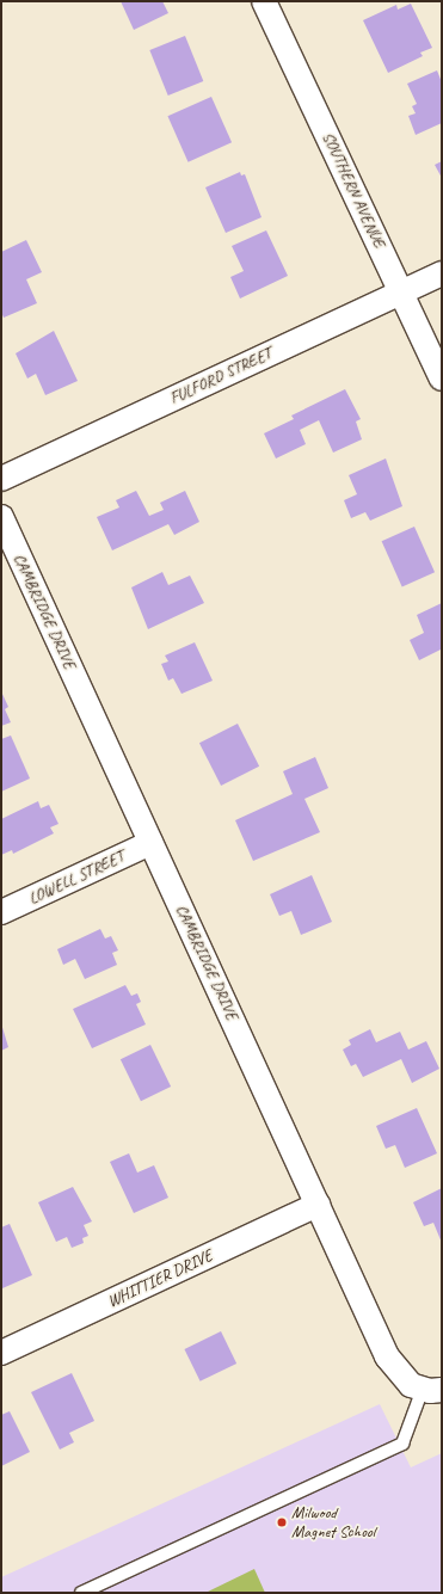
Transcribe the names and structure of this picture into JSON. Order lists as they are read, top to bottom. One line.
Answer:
{"streets":{"street":["SOUTHERN AVENUE","FULFORD STREET","CAMBRIDGE DRIVE","LOWELL STREET","WHITTIER DRIVE"]},"crossings":[["SOUTHERN AVENUE","FULFORD STREET"],["CAMBRIDGE DRIVE","LOWELL STREET"],["CAMBRIDGE DRIVE","WHITTIER DRIVE"]],"places":["Milwood Magnet School"]}
